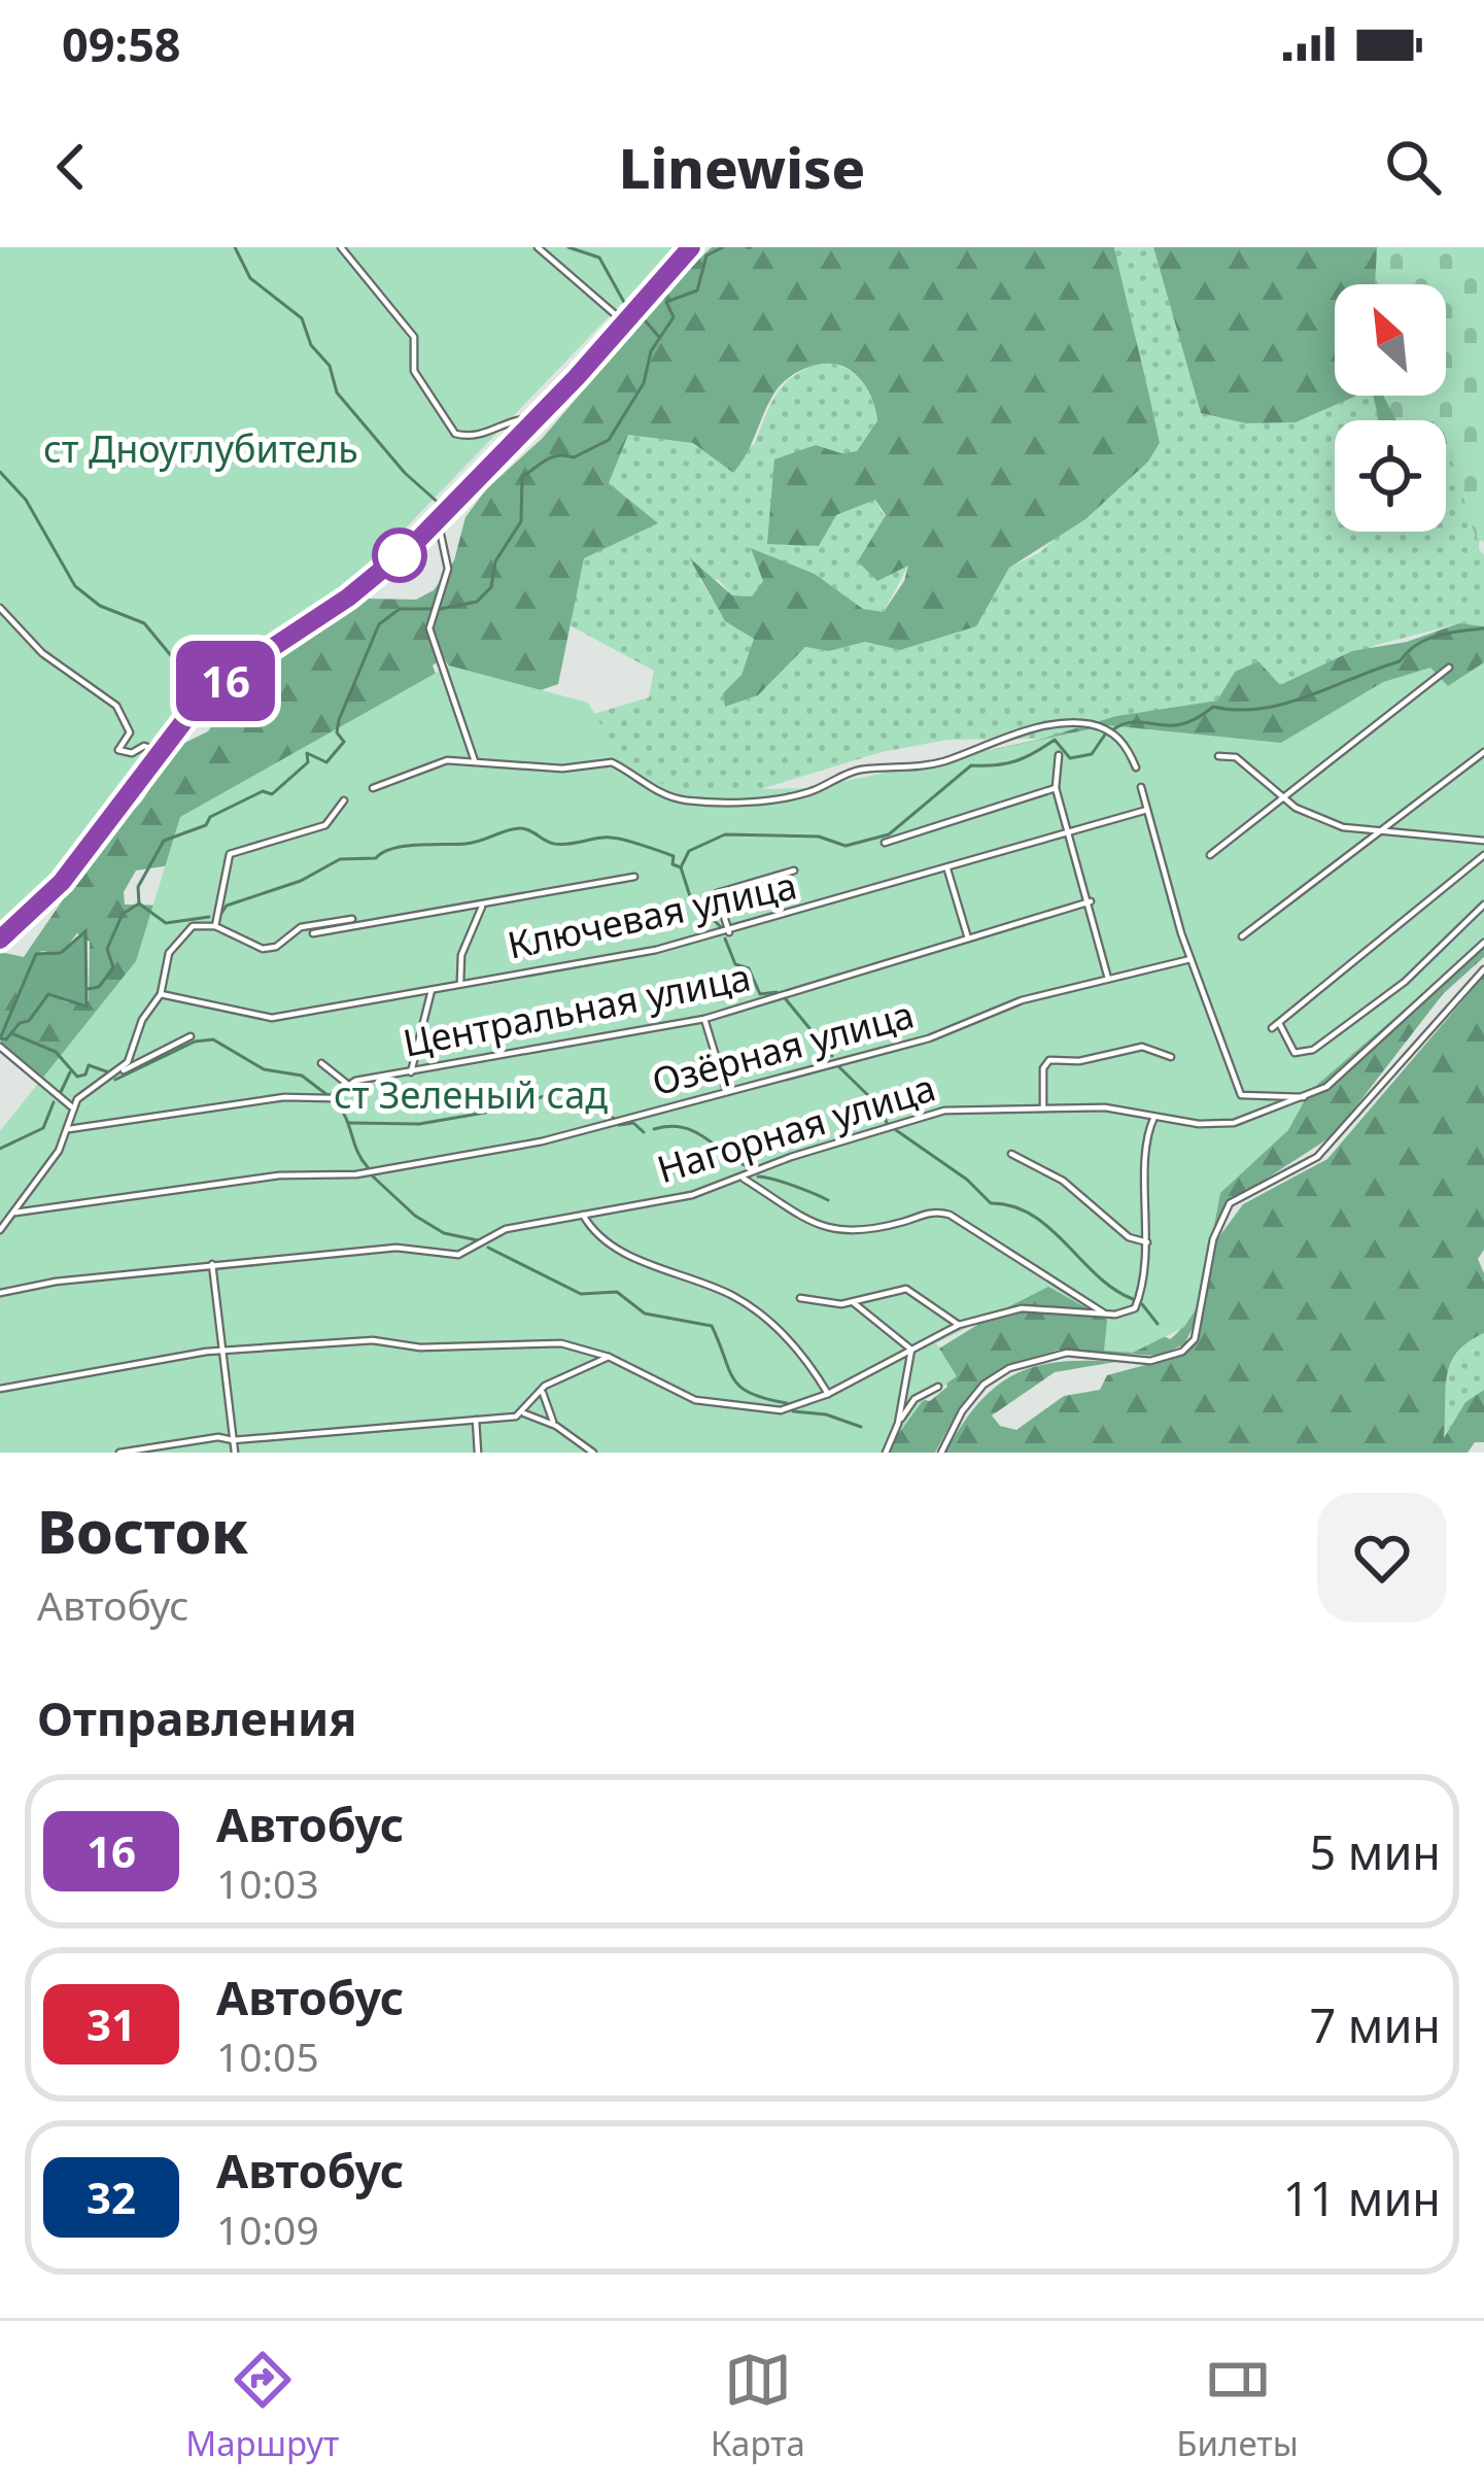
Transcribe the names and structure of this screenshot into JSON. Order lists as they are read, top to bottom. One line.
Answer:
{"streets":{"street":["Ключевая улица","Центральная улица","Озёрная улица","Нагорная улица"]},"parks":["ст Дноуглубитель","ст Зеленый сад"],"lines":["bus line 16"],"north":"top left","page":{"status":"09:58","header":"Linewise","on_map":"16","heading":[["Восток","Автобус"],"Отправления"],"list":[{"mark":"16","name":"Автобус","note":"10:03","value":"5 мин"},{"mark":"31","name":"Автобус","note":"10:05","value":"7 мин"},{"mark":"32","name":"Автобус","note":"10:09","value":"11 мин"}],"tabs":["Маршрут","Карта","Билеты"]}}
